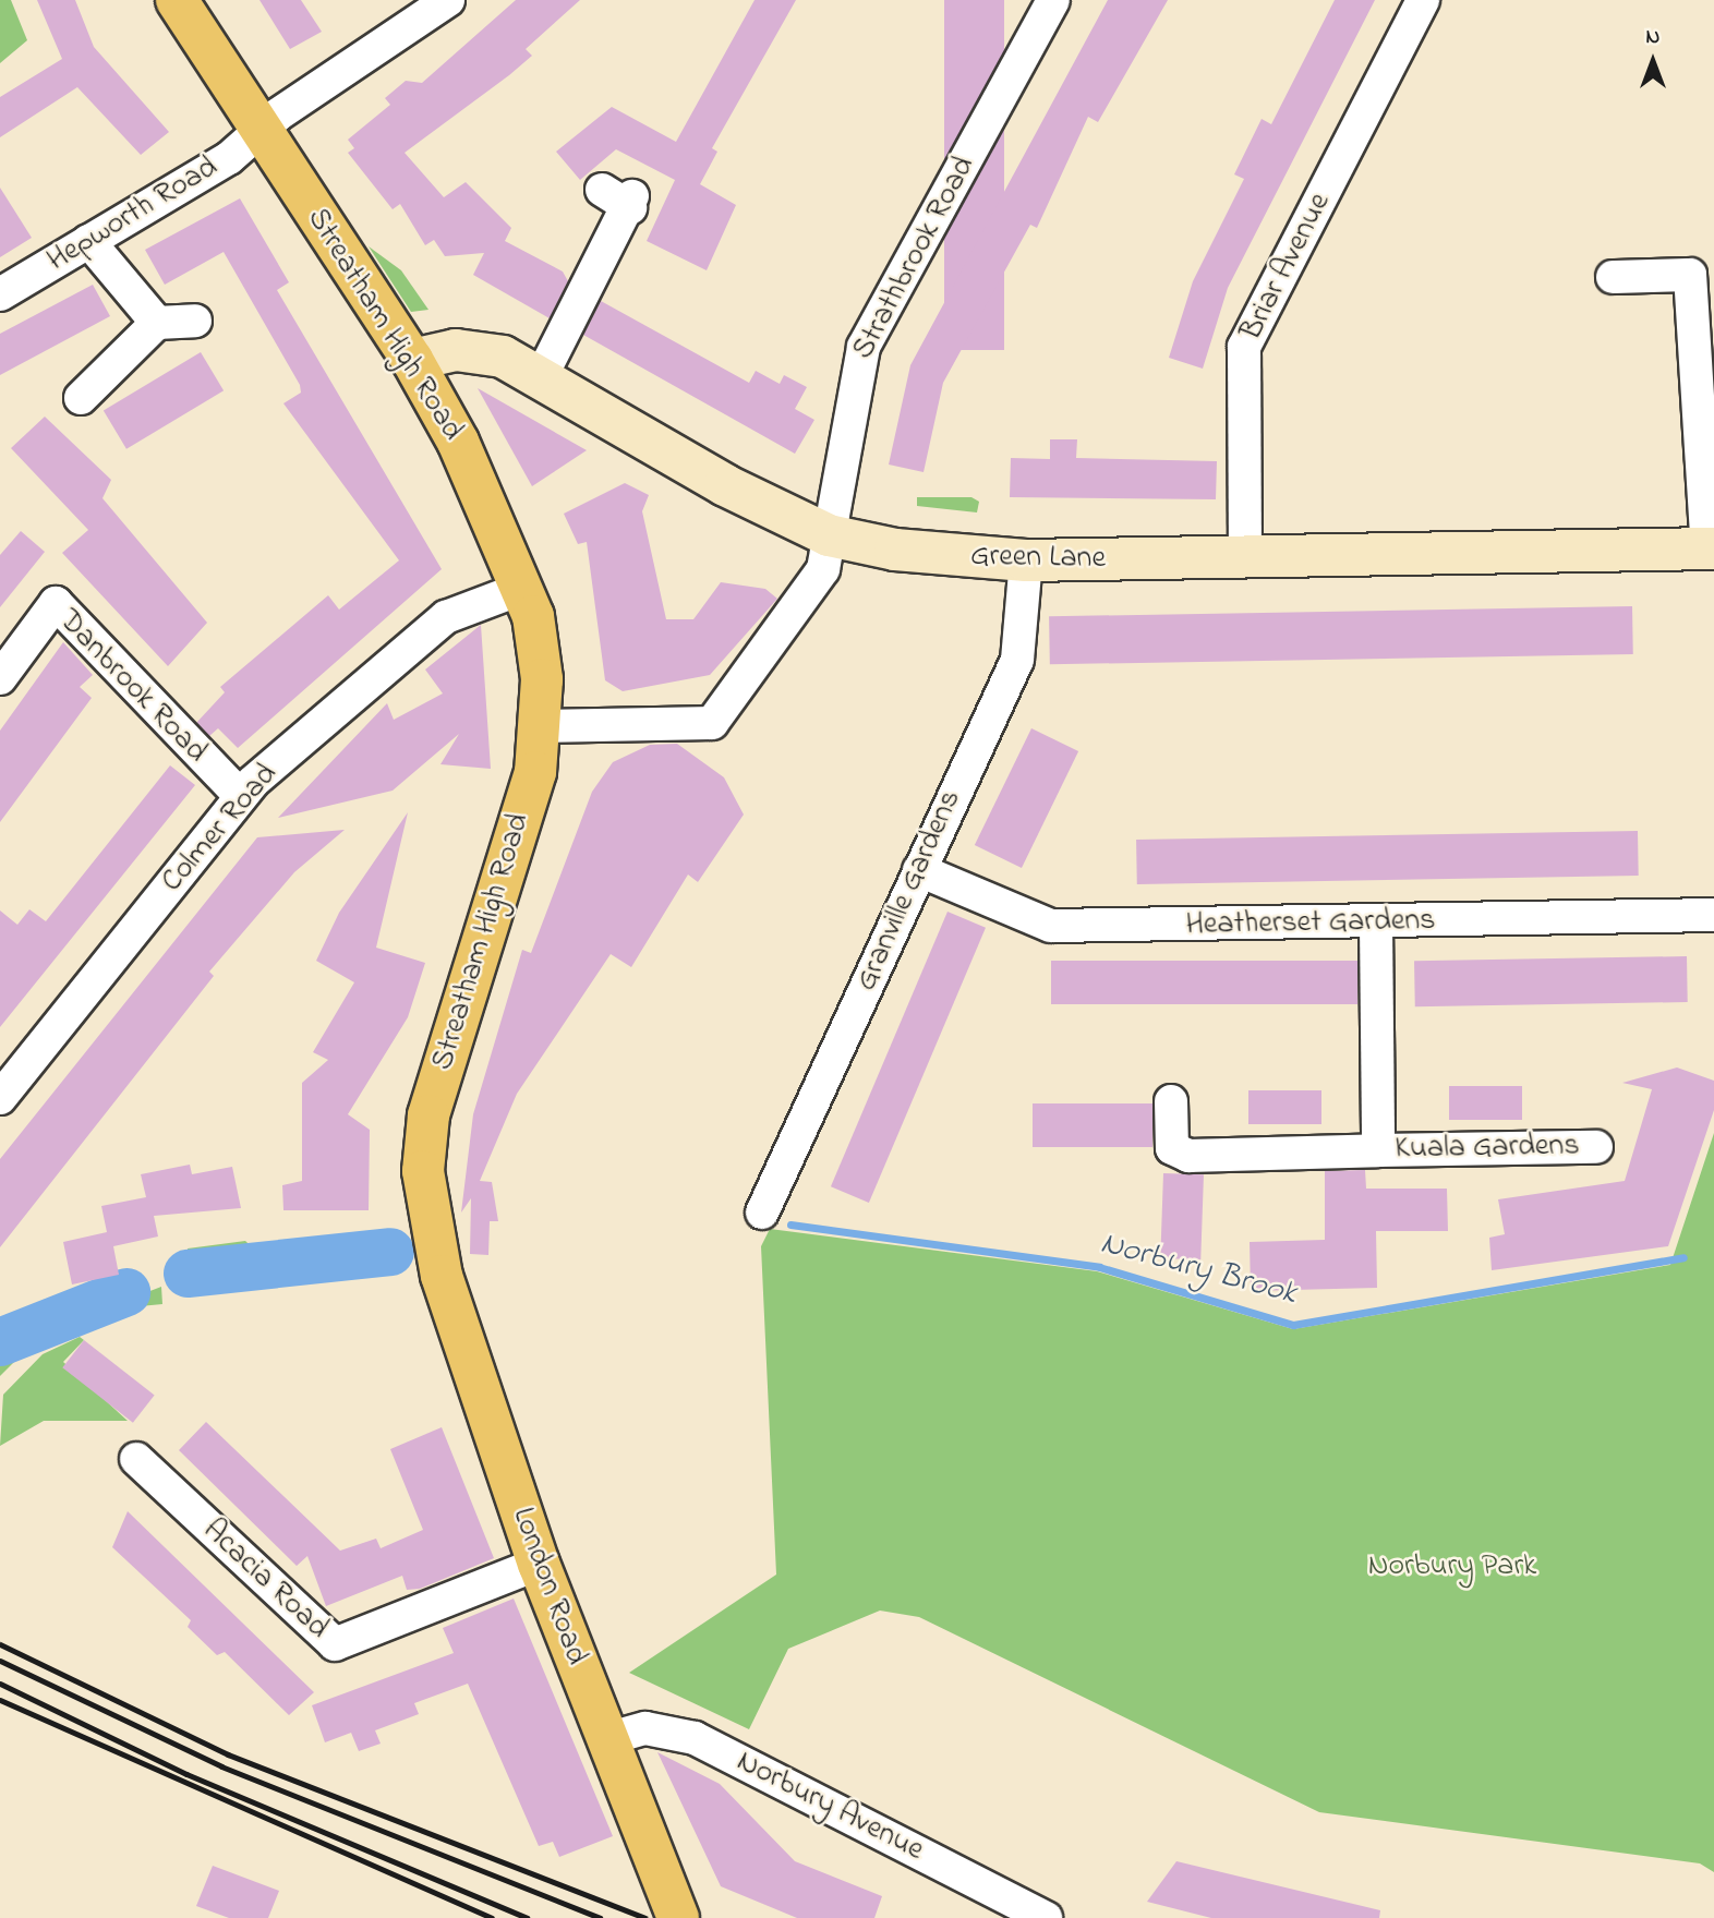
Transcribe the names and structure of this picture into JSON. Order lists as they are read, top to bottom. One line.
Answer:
{"streets":{"highway":["Streatham High Road","London Road"],"main road":["Green Lane"],"street":["Hepworth Road","Strathbrook Road","Briar Avenue","Danbrook Road","Colmer Road","Granville Gardens","Heatherset Gardens","Kuala Gardens","Acacia Road","Norbury Avenue"]},"crossings":[["Hepworth Road","Streatham High Road"],["Strathbrook Road","Streatham High Road"],["Strathbrook Road","Green Lane"],["Briar Avenue","Green Lane"],["Streatham High Road","Green Lane"],["Streatham High Road","Colmer Road"],["Streatham High Road","London Road"],["Green Lane","Granville Gardens"],["Danbrook Road","Colmer Road"],["Granville Gardens","Heatherset Gardens"],["Heatherset Gardens","Kuala Gardens"],["Acacia Road","London Road"],["London Road","Norbury Avenue"]],"water":["Norbury Brook"],"parks":["Norbury Park"],"north":"top"}
